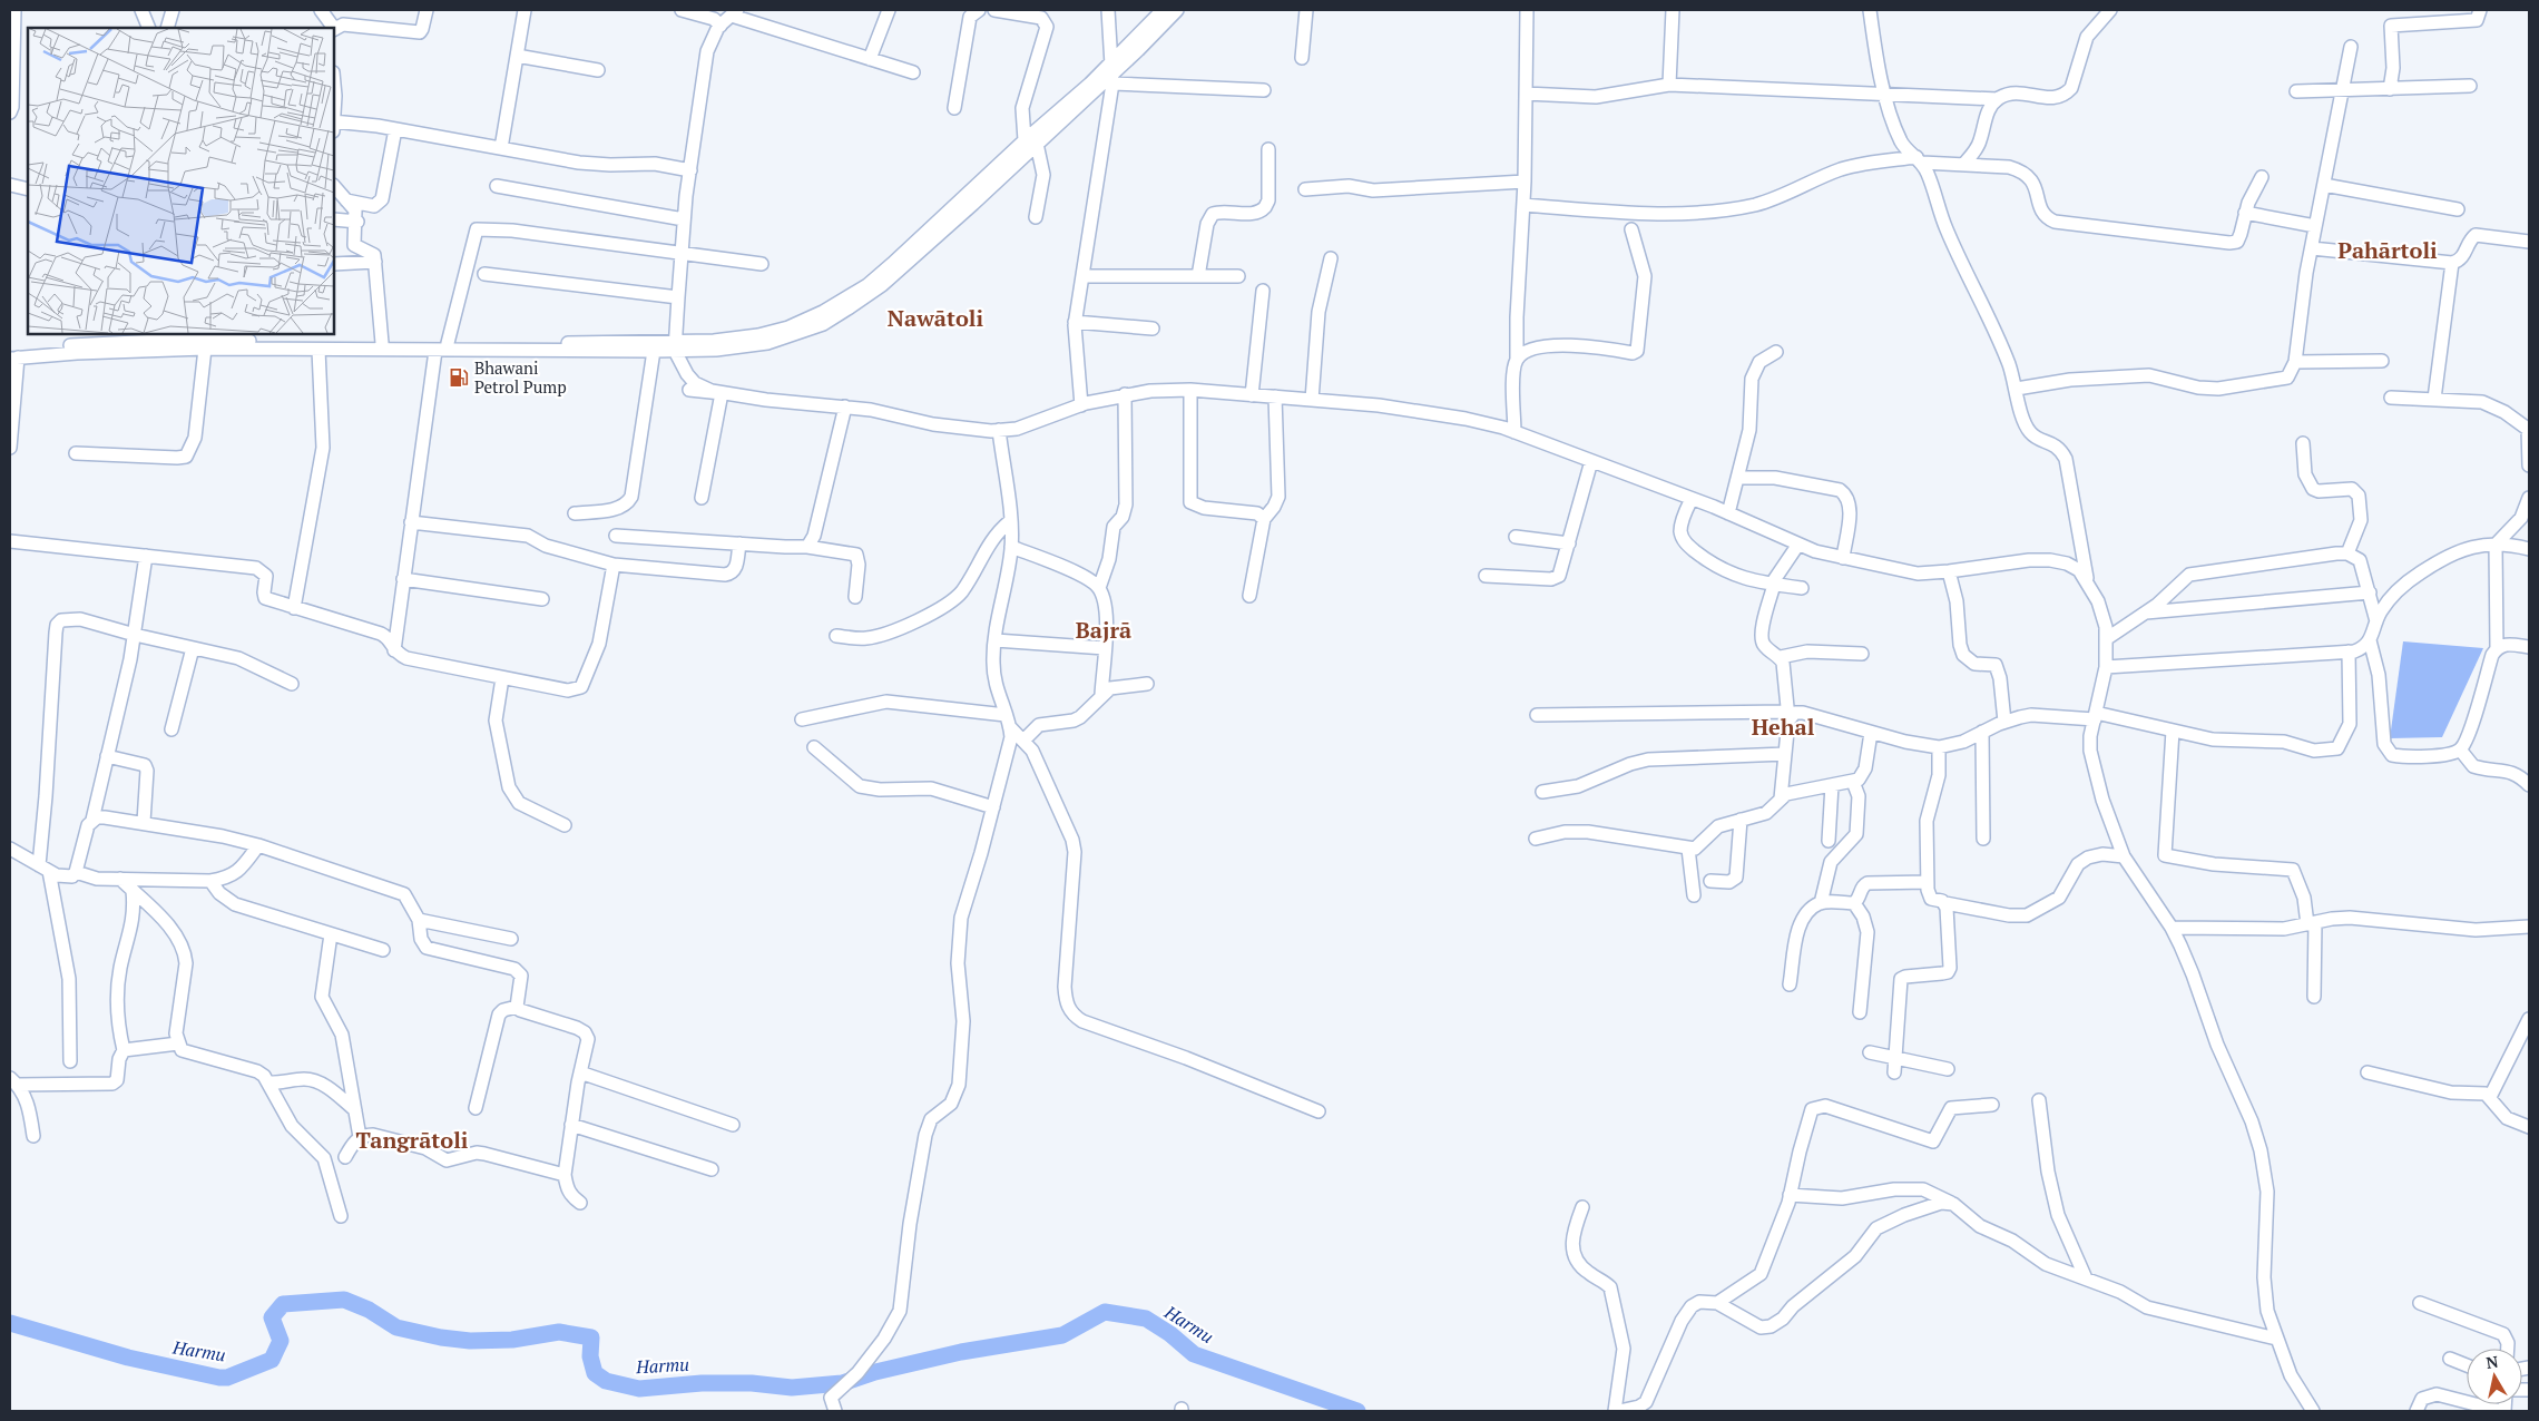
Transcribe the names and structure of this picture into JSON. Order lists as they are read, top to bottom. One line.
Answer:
{"districts":["Pahārtoli","Nawātoli","Bajrā","Hehal","Tangrātoli"],"water":["Harmu"],"places":{"fuel station":["Bhawani Petrol Pump"]},"north":"top"}
